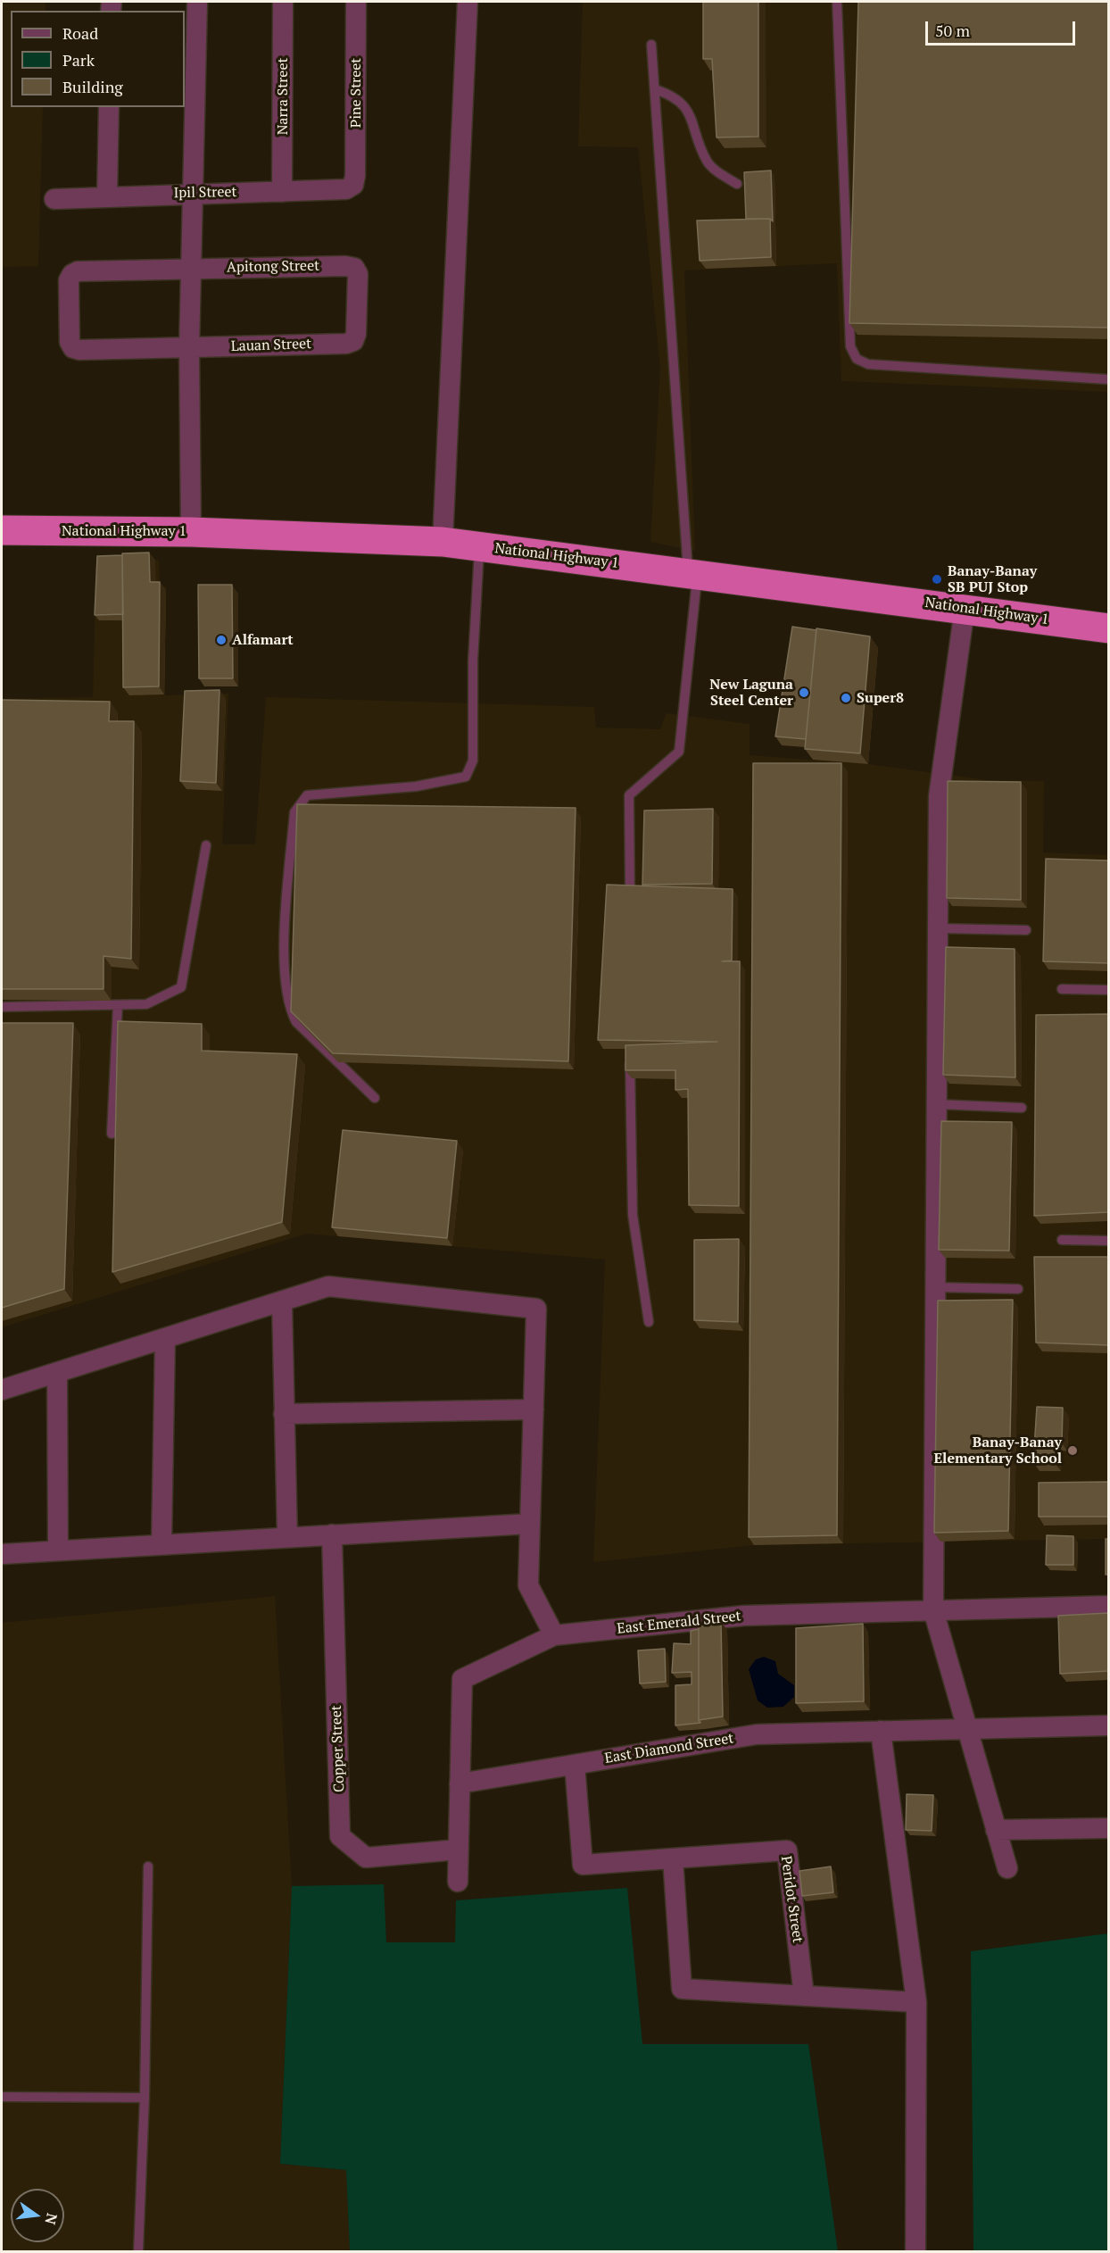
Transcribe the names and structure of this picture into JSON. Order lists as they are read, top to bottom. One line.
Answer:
{"streets":{"highway":["National Highway 1"],"street":["Pine Street","Narra Street","Ipil Street","Apitong Street","Lauan Street","East Emerald Street","Copper Street","East Diamond Street","Peridot Street"]},"crossings":[["Pine Street","Ipil Street"],["Narra Street","Ipil Street"],["Apitong Street","Lauan Street"],["East Emerald Street","Copper Street"],["East Emerald Street","East Diamond Street"],["East Diamond Street","Peridot Street"]],"places":["Banay-Banay SB PUJ Stop","Alfamart","New Laguna Steel Center","Super8","Banay-Banay Elementary School"],"legend":["Road","Park","Building"],"scale_bar":"50 m","north":"right"}
